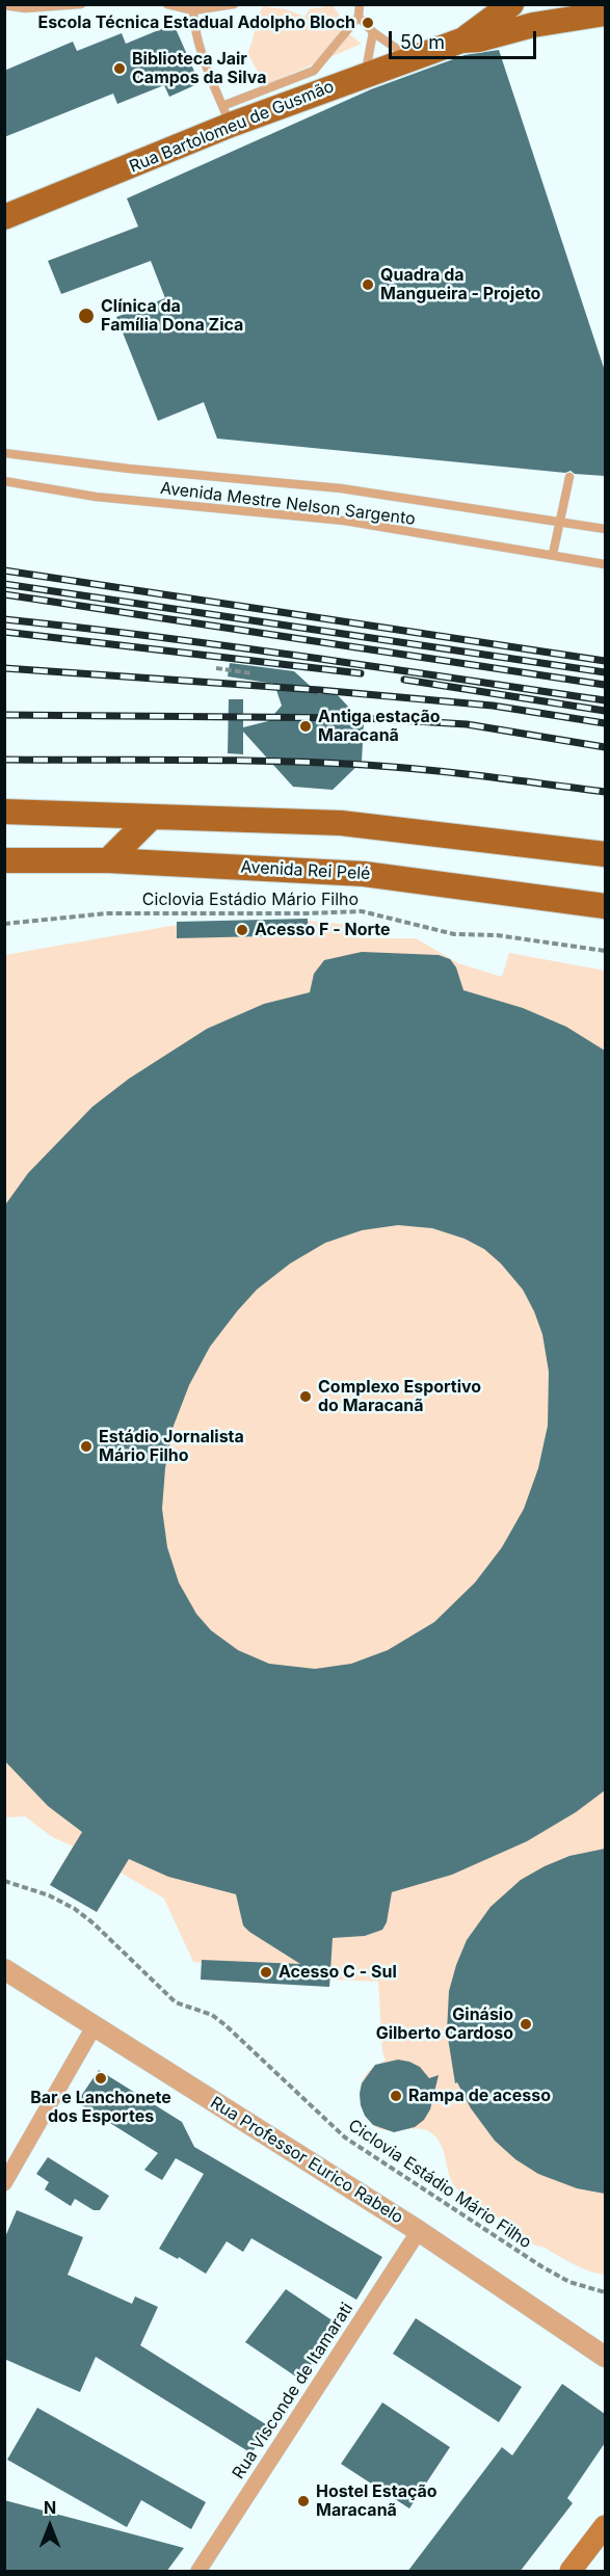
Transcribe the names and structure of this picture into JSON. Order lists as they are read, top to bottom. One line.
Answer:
{"streets":{"main road":["Rua Bartolomeu de Gusmão","Avenida Rei Pelé"],"street":["Rua Professor Eurico Rabelo","Rua Visconde de Itamarati"],"lane":["Avenida Mestre Nelson Sargento"],"path":["Ciclovia Estádio Mário Filho"]},"crossings":[["Rua Professor Eurico Rabelo","Rua Visconde de Itamarati"]],"places":["Escola Técnica Estadual Adolpho Bloch","Biblioteca Jair Campos da Silva","Quadra da Mangueira - Projeto","Clínica da Família Dona Zica","Antiga estação Maracanã","Acesso F - Norte","Complexo Esportivo do Maracanã","Estádio Jornalista Mário Filho","Acesso C - Sul","Ginásio Gilberto Cardoso","Bar e Lanchonete dos Esportes","Rampa de acesso","Hostel Estação Maracanã"],"scale_bar":"50 m","north":"top"}
